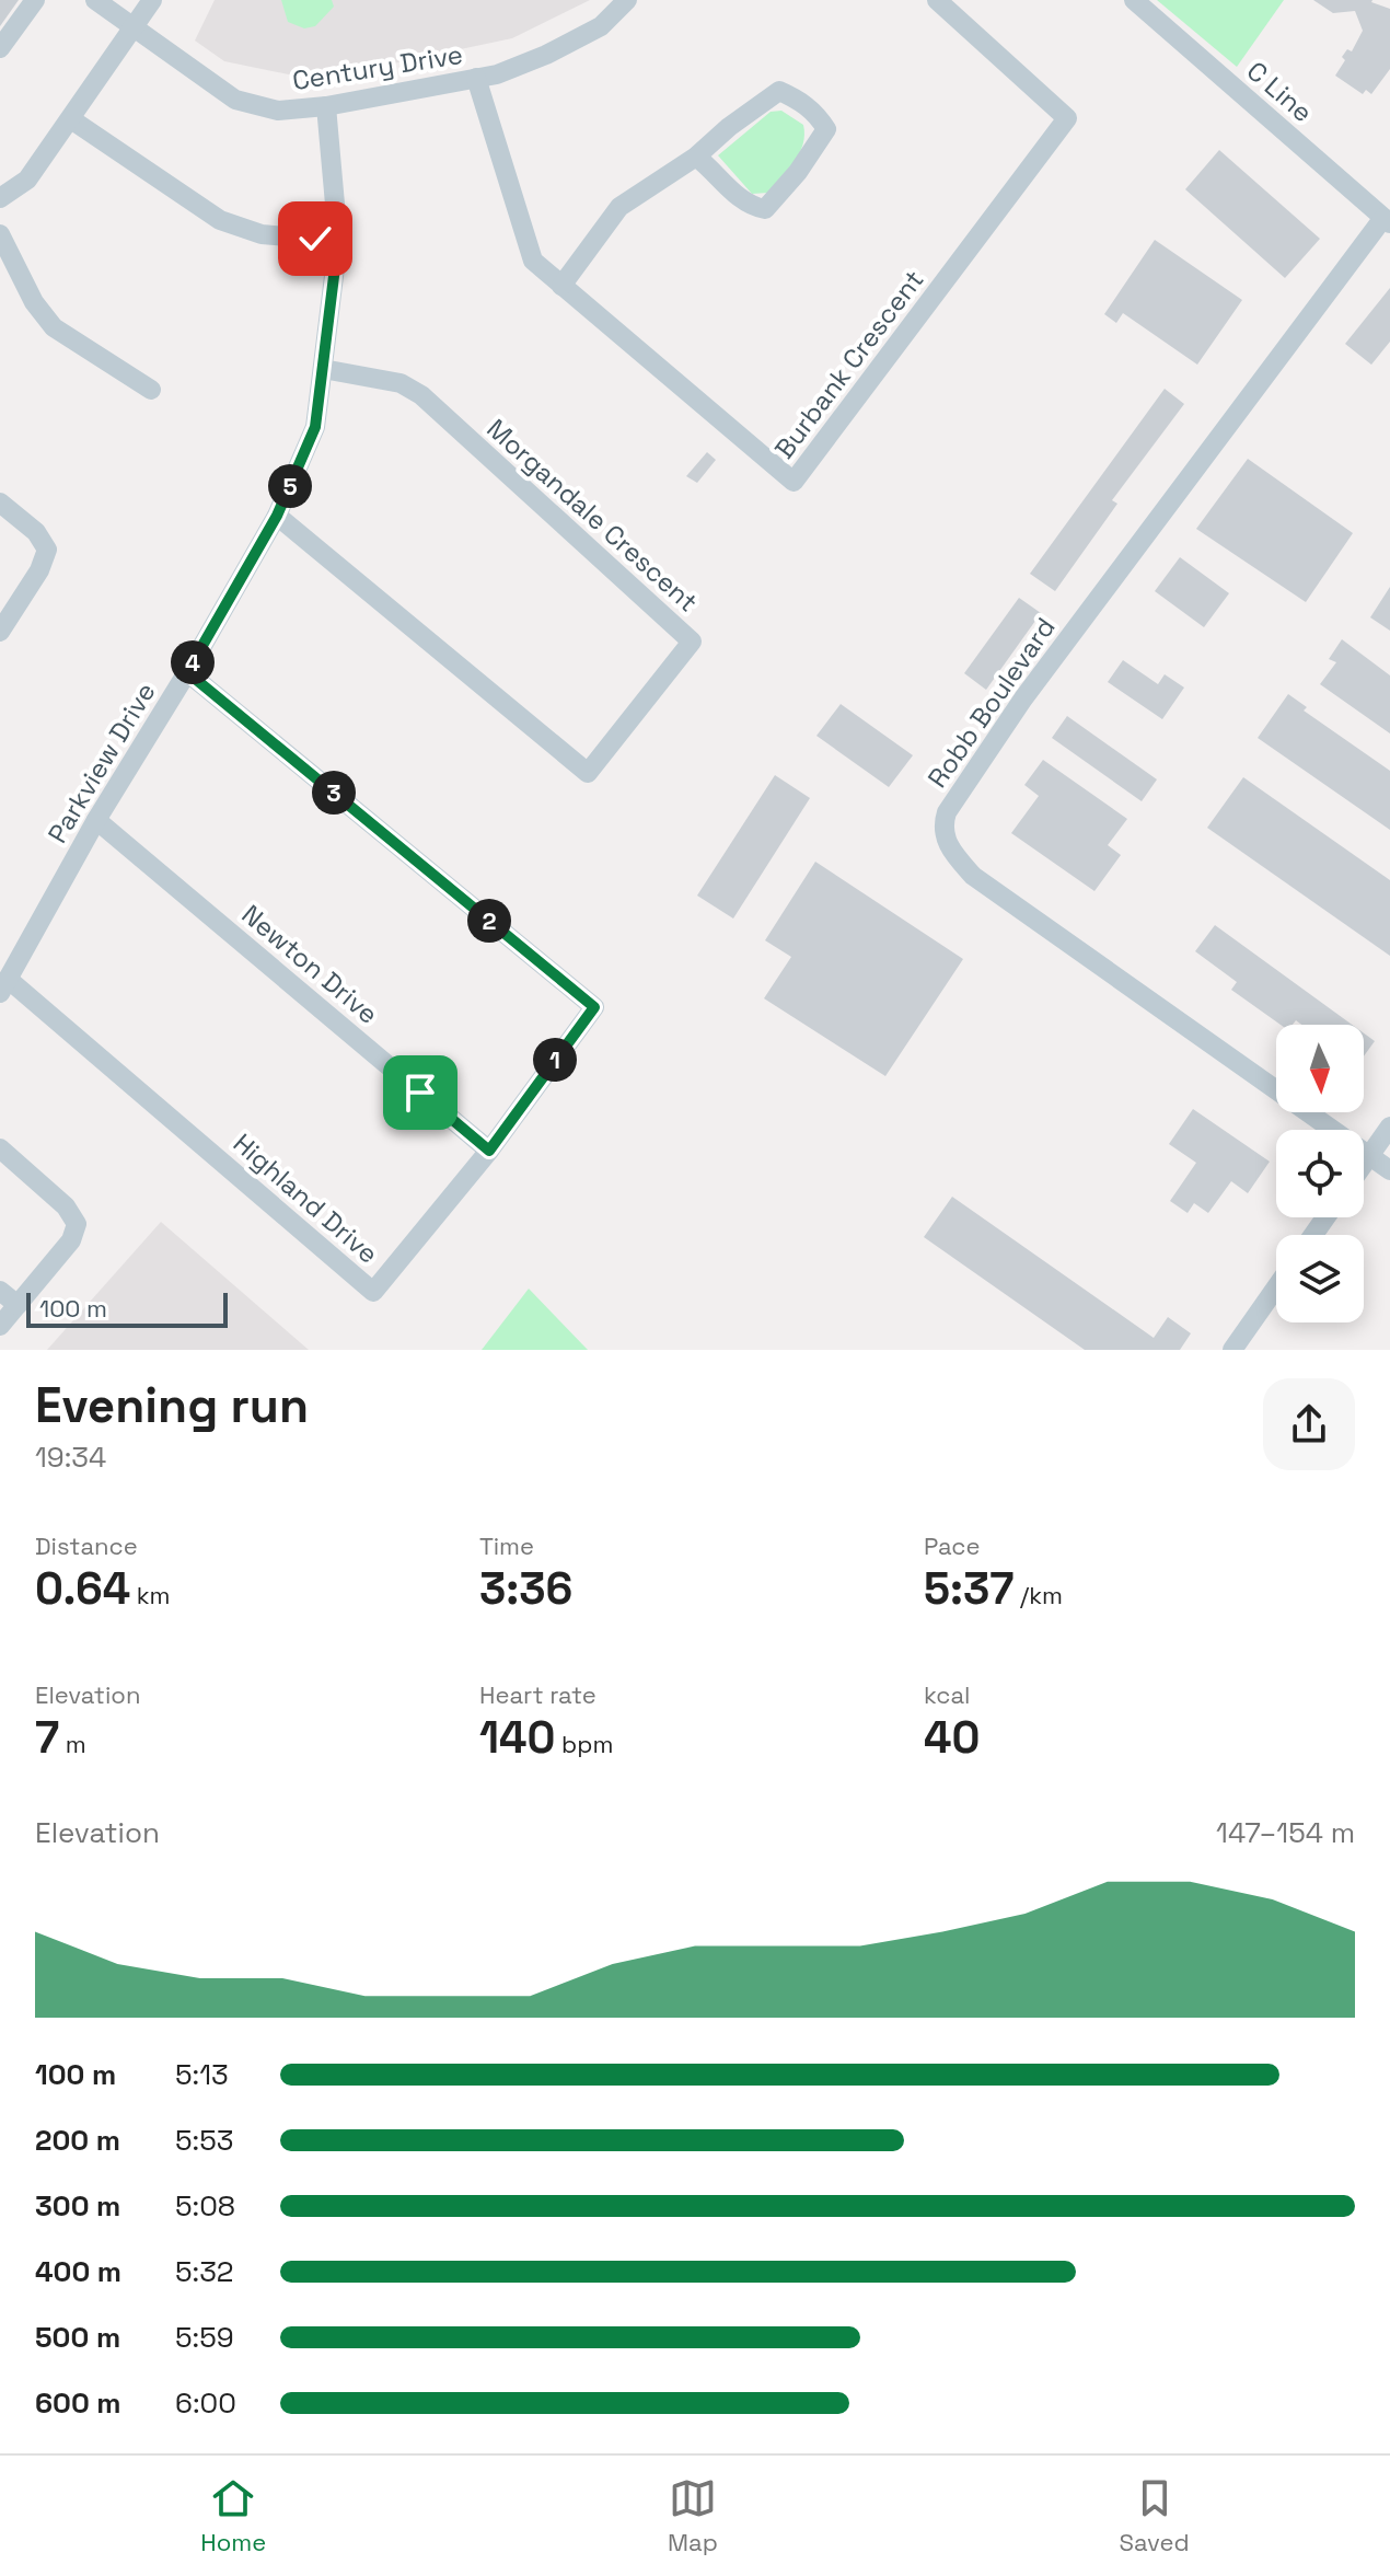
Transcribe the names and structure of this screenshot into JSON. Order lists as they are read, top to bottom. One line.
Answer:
{"streets":{"street":["Century Drive","C Line","Burbank Crescent","Morgandale Crescent","Robb Boulevard","Parkview Drive","Newton Drive","Highland Drive"]},"crossings":[["Century Drive","Burbank Crescent"],["Century Drive","Parkview Drive"],["C Line","Robb Boulevard"],["Morgandale Crescent","Parkview Drive"],["Parkview Drive","Newton Drive"],["Parkview Drive","Highland Drive"],["Newton Drive","Highland Drive"]],"scale_bar":"100 m","north":"bottom","page":{"pins":["5","4","3","2","1"],"scale":"100 m","heading":["Evening run","19:34"],"stats":[["Distance","0.64 km"],["Time","3:36"],["Pace","5:37 /km"],["Elevation","7 m"],["Heart rate","140 bpm"],["kcal","40"]],"chart":["Elevation","147–154 m"],"list":[{"name":"100 m","note":"5:13"},{"name":"200 m","note":"5:53"},{"name":"300 m","note":"5:08"},{"name":"400 m","note":"5:32"},{"name":"500 m","note":"5:59"},{"name":"600 m","note":"6:00"}],"tabs":["Home","Map","Saved"]}}
